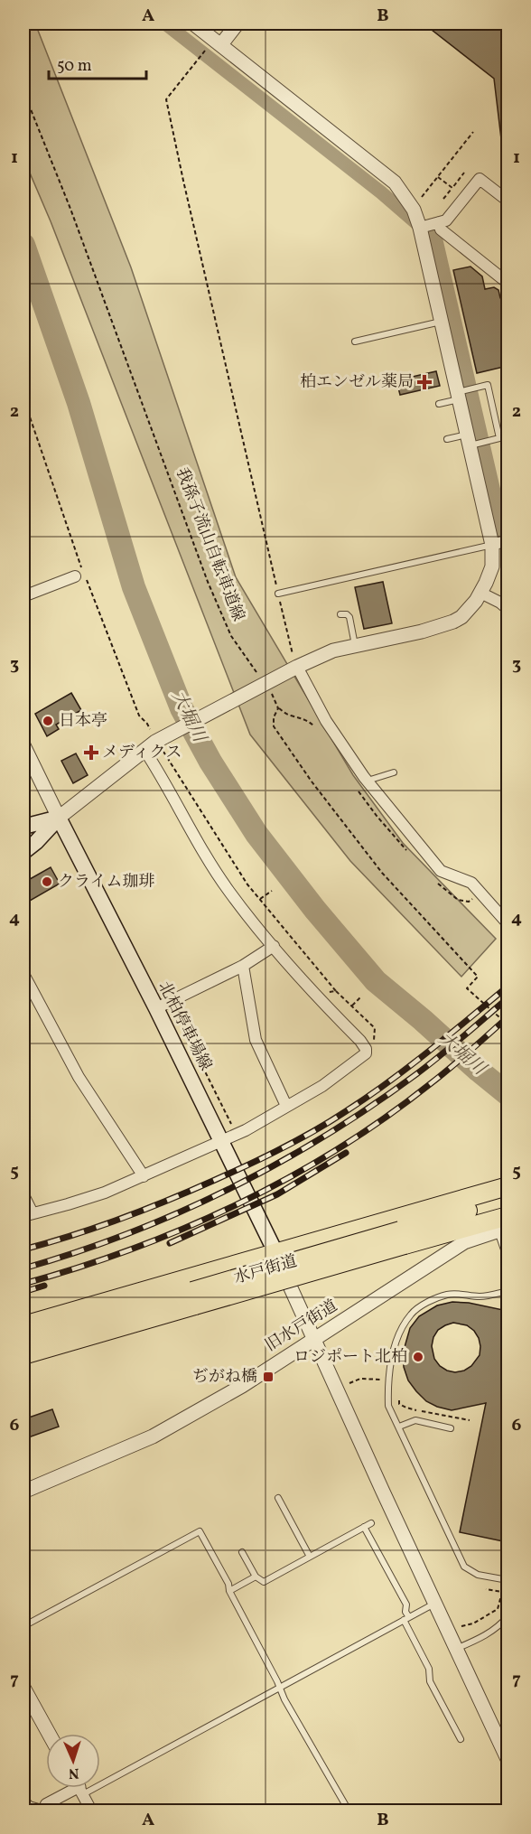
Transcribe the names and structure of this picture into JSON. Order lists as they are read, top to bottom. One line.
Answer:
{"streets":{"highway":["水戸街道"],"main road":["北柏停車場線"],"street":["旧水戸街道"],"path":["我孫子流山自転車道線"]},"water":["大堀川"],"places":{"health":["柏エンゼル薬局","メディクス"],"other":["日本亭","クライム珈琲","ロジポート北柏"],"transit":["ぢがね橋"]},"scale_bar":"50 m","north":"bottom","grid":{"columns":["A","B"],"rows":["1","2","3","4","5","6","7"]}}
